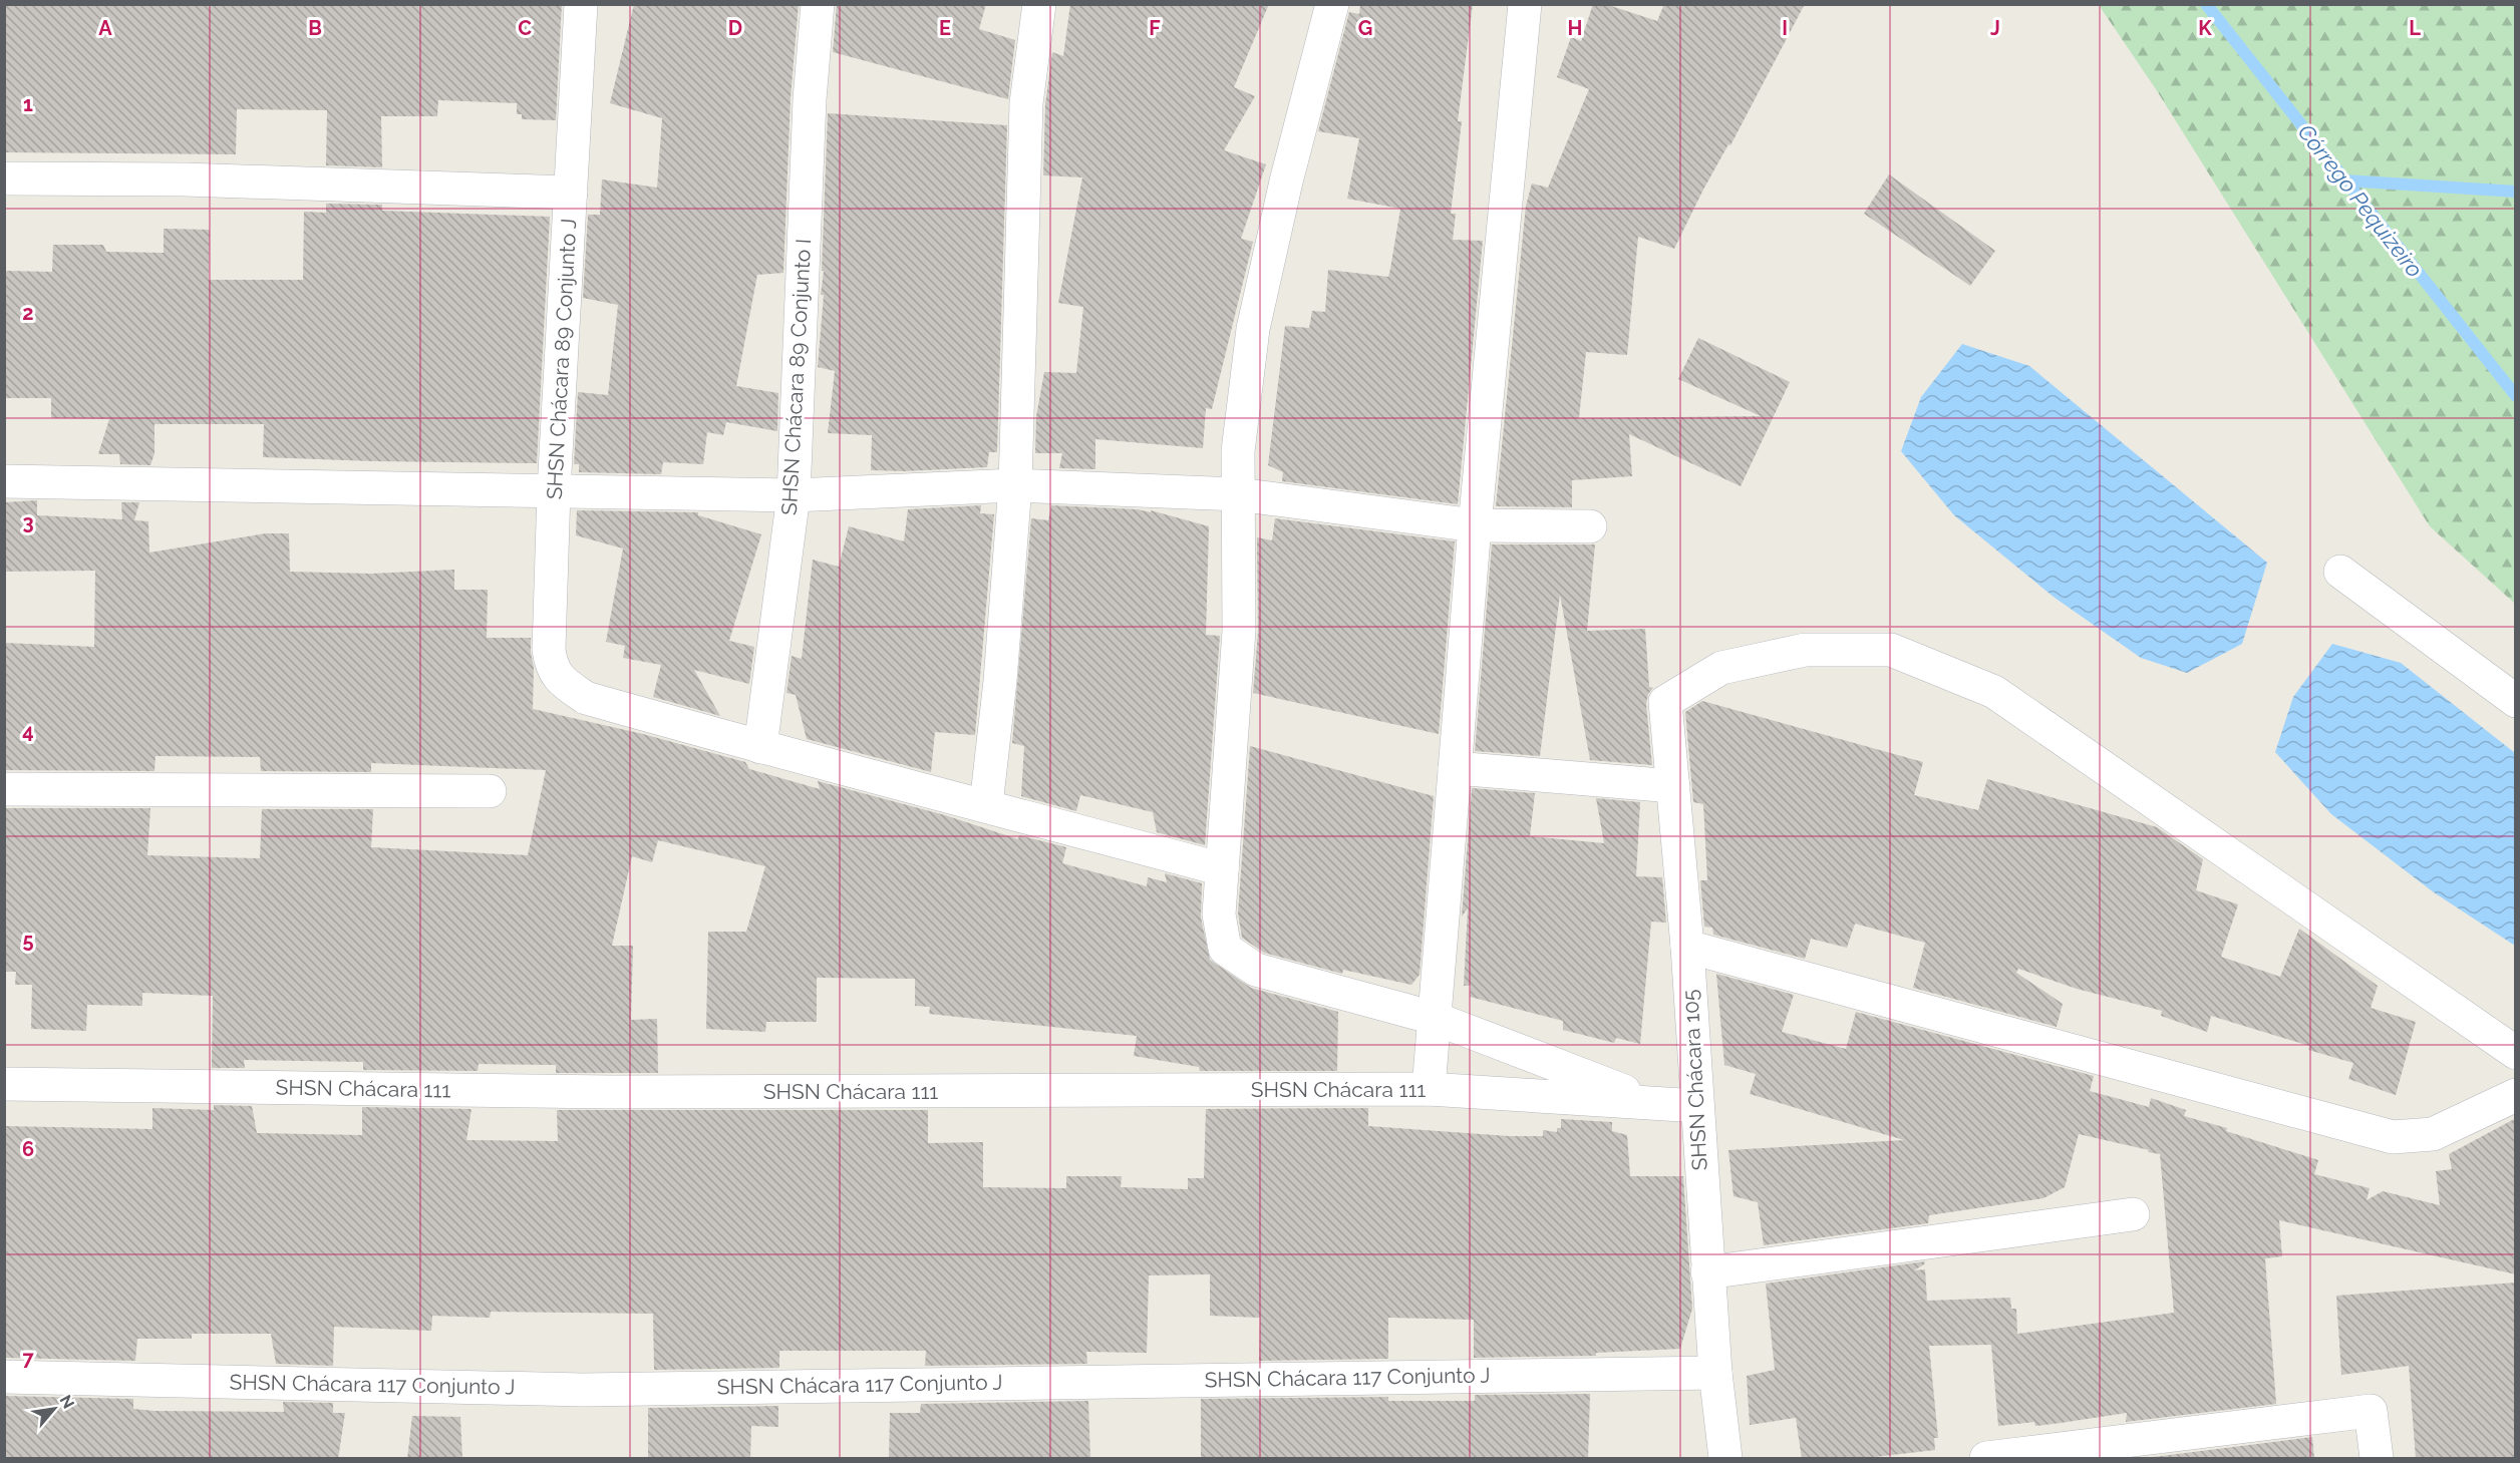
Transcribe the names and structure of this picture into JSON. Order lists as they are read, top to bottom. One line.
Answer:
{"streets":{"street":["SHSN Chácara 89 Conjunto J","SHSN Chácara 89 Conjunto I","SHSN Chácara 105","SHSN Chácara 111","SHSN Chácara 117 Conjunto J"]},"crossings":[["SHSN Chácara 89 Conjunto J","SHSN Chácara 89 Conjunto I"],["SHSN Chácara 105","SHSN Chácara 111"],["SHSN Chácara 105","SHSN Chácara 117 Conjunto J"]],"water":["Córrego Pequizeiro"],"north":"top right","grid":{"columns":["A","B","C","D","E","F","G","H","I","J","K","L"],"rows":["1","2","3","4","5","6","7"]}}
